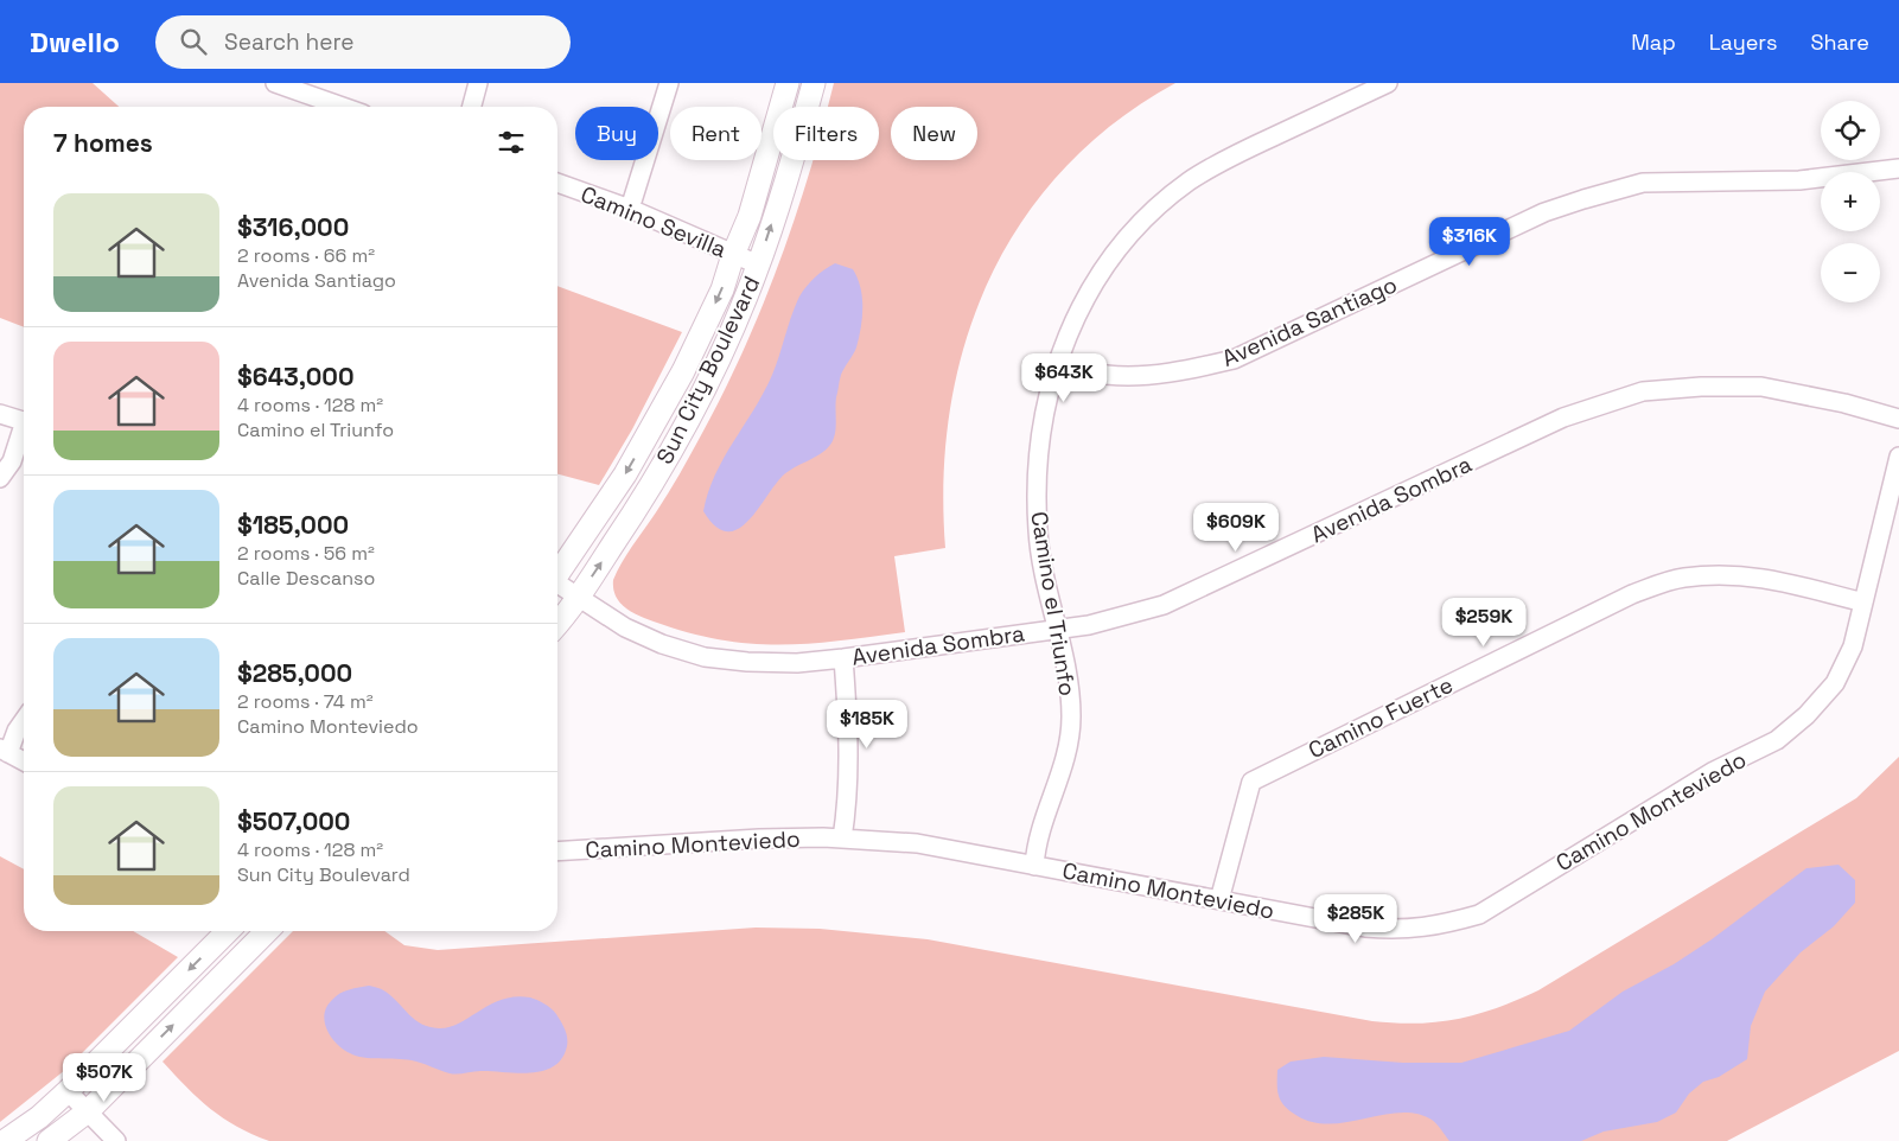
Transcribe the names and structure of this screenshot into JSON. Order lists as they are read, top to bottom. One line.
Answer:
{"streets":{"street":["Camino Sevilla","Avenida Santiago","Sun City Boulevard","Avenida Sombra","Camino el Triunfo","Camino Fuerte","Camino Monteviedo"]},"crossings":[["Camino Sevilla","Sun City Boulevard"],["Avenida Santiago","Camino el Triunfo"],["Sun City Boulevard","Avenida Sombra"],["Avenida Sombra","Camino el Triunfo"],["Camino el Triunfo","Camino Monteviedo"],["Camino Fuerte","Camino Monteviedo"]],"page":{"header":"Dwello","search":"Search here","nav":["Map","Layers","Share"],"map_buttons":["+","−"],"chip":["Buy","Rent","Filters","New"],"heading":"7 homes","list":[{"name":"$316,000","note":"2 rooms · 66 m² · Avenida Santiago"},{"name":"$643,000","note":"4 rooms · 128 m² · Camino el Triunfo"},{"name":"$185,000","note":"2 rooms · 56 m² · Calle Descanso"},{"name":"$285,000","note":"2 rooms · 74 m² · Camino Monteviedo"},{"name":"$507,000","note":"4 rooms · 128 m² · Sun City Boulevard"}],"price":["$316K","$643K","$609K","$259K","$185K","$285K","$507K"]}}
